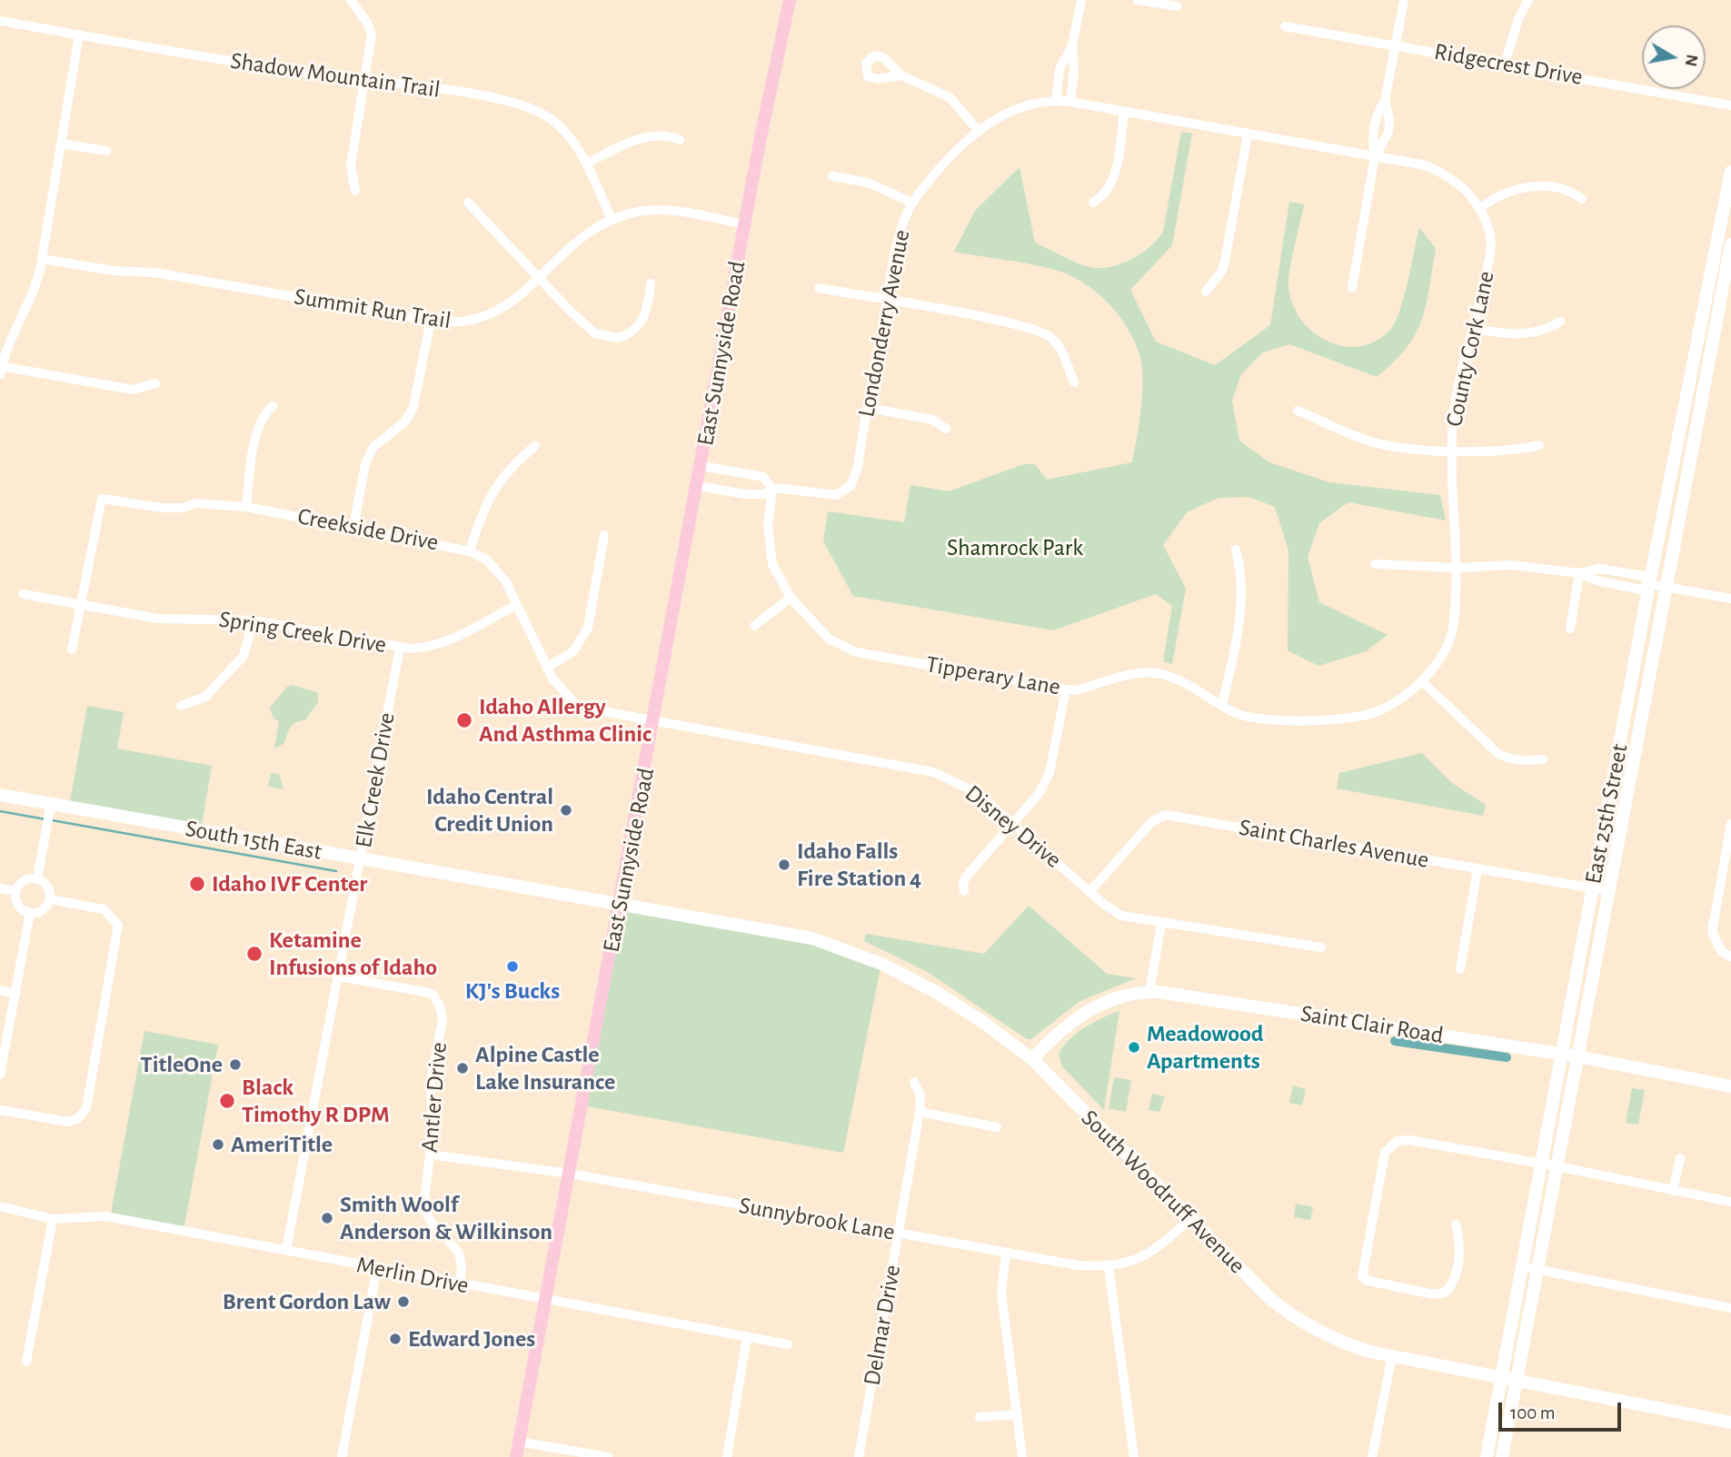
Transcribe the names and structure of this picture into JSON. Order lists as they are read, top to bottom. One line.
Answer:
{"streets":{"main road":["East Sunnyside Road"],"street":["Ridgecrest Drive","Shadow Mountain Trail","Summit Run Trail","Londonderry Avenue","County Cork Lane","Creekside Drive","Spring Creek Drive","Tipperary Lane","Elk Creek Drive","East 25th Street","Disney Drive","South 15th East","Saint Charles Avenue","Saint Clair Road","Antler Drive","South Woodruff Avenue","Sunnybrook Lane","Merlin Drive","Delmar Drive"]},"crossings":[["Shadow Mountain Trail","Summit Run Trail"],["Summit Run Trail","East Sunnyside Road"],["Londonderry Avenue","County Cork Lane"],["Londonderry Avenue","East Sunnyside Road"],["Londonderry Avenue","Tipperary Lane"],["County Cork Lane","Tipperary Lane"],["East Sunnyside Road","Creekside Drive"],["East Sunnyside Road","Disney Drive"],["East Sunnyside Road","South 15th East"],["East Sunnyside Road","South Woodruff Avenue"],["East Sunnyside Road","Sunnybrook Lane"],["East Sunnyside Road","Merlin Drive"],["Creekside Drive","Spring Creek Drive"],["Creekside Drive","Disney Drive"],["Spring Creek Drive","Elk Creek Drive"],["Elk Creek Drive","South 15th East"],["Elk Creek Drive","Antler Drive"],["Elk Creek Drive","Merlin Drive"],["East 25th Street","Saint Charles Avenue"],["East 25th Street","Saint Clair Road"],["East 25th Street","South Woodruff Avenue"],["Disney Drive","Saint Charles Avenue"],["South 15th East","South Woodruff Avenue"],["Saint Clair Road","South Woodruff Avenue"],["Antler Drive","Sunnybrook Lane"],["Antler Drive","Merlin Drive"],["South Woodruff Avenue","Sunnybrook Lane"],["Sunnybrook Lane","Delmar Drive"]],"parks":["Shamrock Park"],"places":["Idaho Allergy And Asthma Clinic","Idaho Central Credit Union","Idaho Falls Fire Station 4","Idaho IVF Center","Ketamine Infusions of Idaho","KJ's Bucks","Meadowood Apartments","TitleOne","Alpine Castle Lake Insurance","Black Timothy R DPM","AmeriTitle","Smith Woolf Anderson & Wilkinson","Brent Gordon Law","Edward Jones"],"scale_bar":"100 m","north":"right"}
